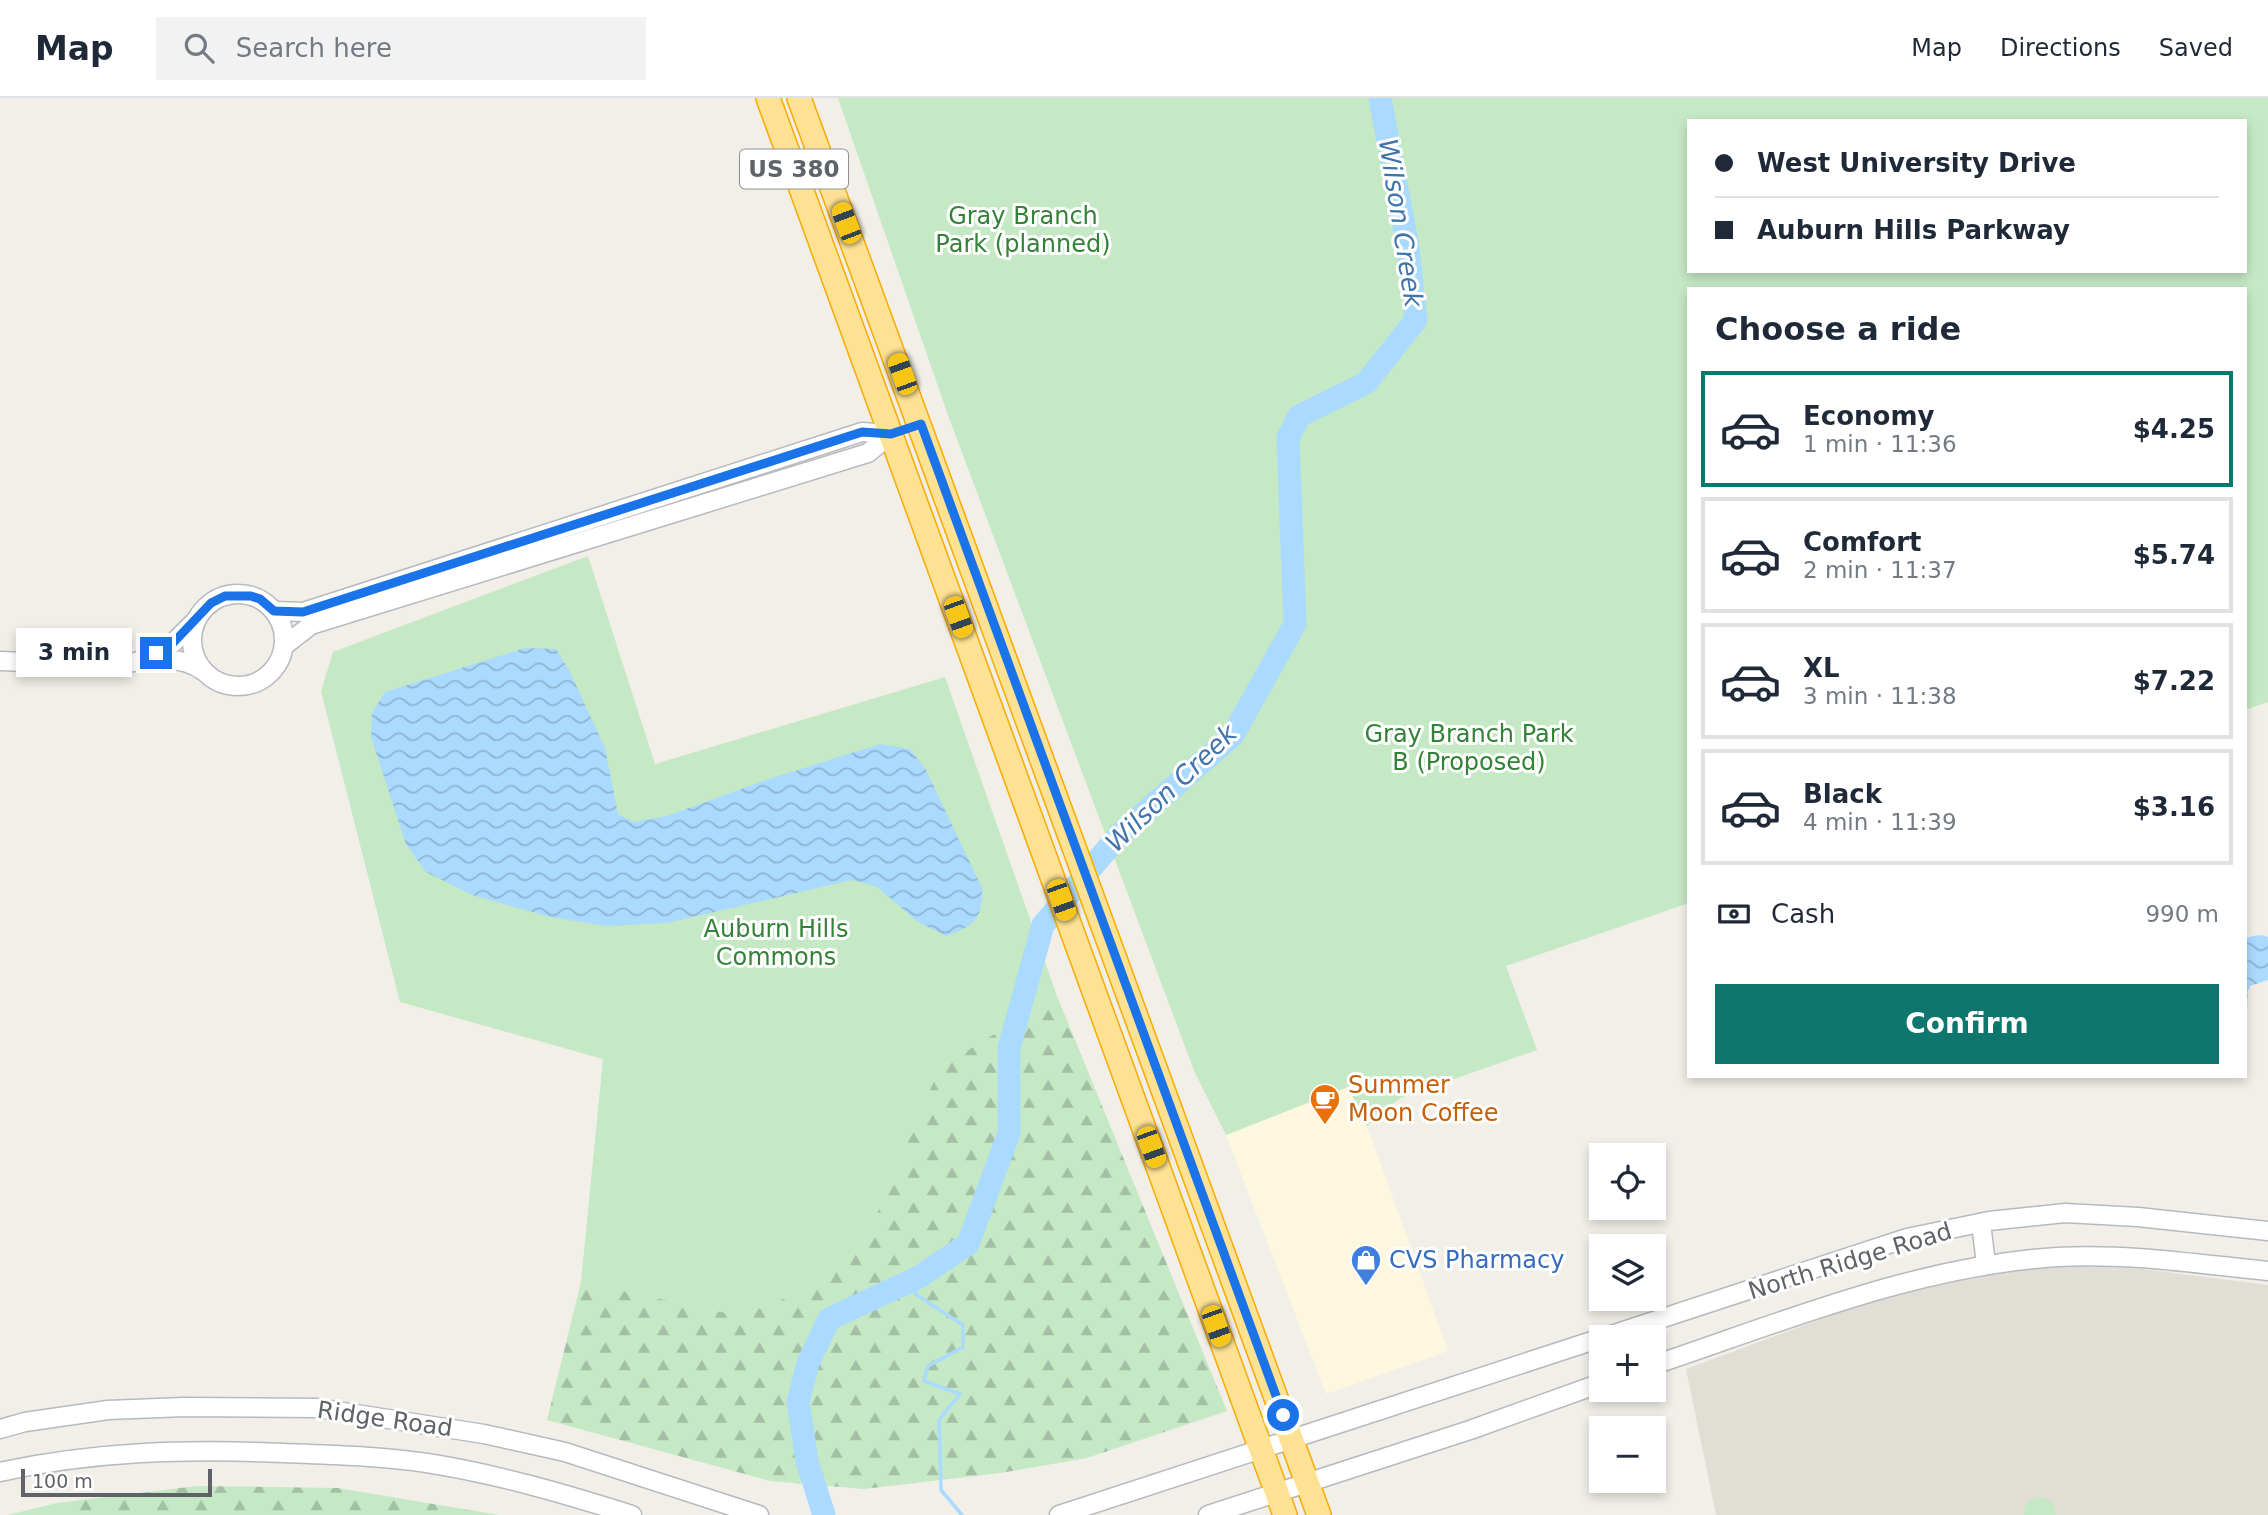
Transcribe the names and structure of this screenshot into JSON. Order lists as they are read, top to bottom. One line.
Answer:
{"streets":{"highway":["US 380"],"street":["North Ridge Road","Ridge Road"]},"crossings":[["US 380","North Ridge Road"]],"water":["Wilson Creek"],"parks":["Gray Branch Park (planned)","Gray Branch Park B (Proposed)","Auburn Hills Commons"],"places":{"cafe":["Summer Moon Coffee"],"shop":["CVS Pharmacy"]},"scale_bar":"100 m","page":{"header":"Map","search":"Search here","nav":["Map","Directions","Saved"],"banner":["West University Drive","Auburn Hills Parkway"],"heading":"Choose a ride","list":[{"name":"Economy","note":"1 min · 11:36","value":"$4.25"},{"name":"Comfort","note":"2 min · 11:37","value":"$5.74"},{"name":"XL","note":"3 min · 11:38","value":"$7.22"},{"name":"Black","note":"4 min · 11:39","value":"$3.16"}],"bubble":"3 min","pay":["Cash","990 m"],"buttons":"Confirm","map_buttons":["+","−"],"scale":"100 m"}}
